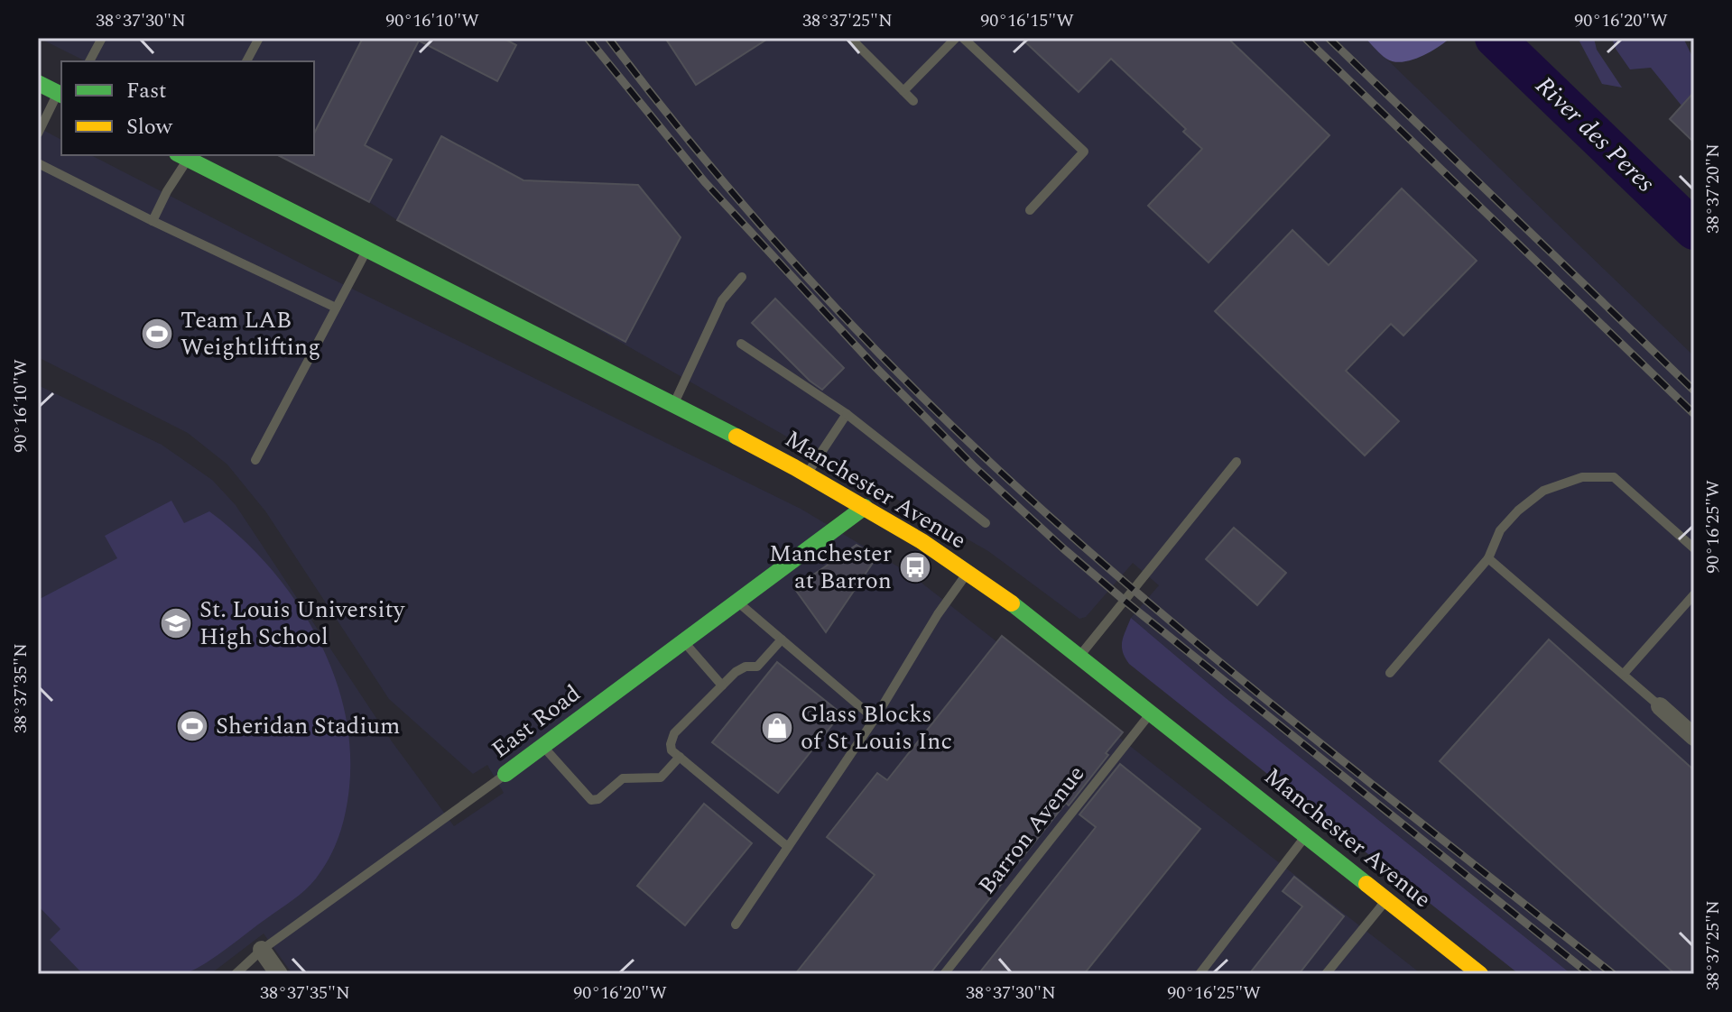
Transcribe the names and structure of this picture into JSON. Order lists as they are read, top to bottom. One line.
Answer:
{"streets":{"main road":["Manchester Avenue","East Road"],"lane":["Barron Avenue"]},"crossings":[["Manchester Avenue","East Road"],["Manchester Avenue","Barron Avenue"]],"water":["River des Peres"],"places":{"sports":["Team LAB Weightlifting","Sheridan Stadium"],"bus stop":["Manchester at Barron"],"school or university":["St. Louis University High School"],"shop":["Glass Blocks of St Louis Inc"]},"legend":["Fast","Slow"],"coordinates":["38°37'30\"N","90°16'10\"W","38°37'25\"N","90°16'15\"W","90°16'20\"W","38°37'20\"N","90°16'25\"W","38°37'35\"N"]}
